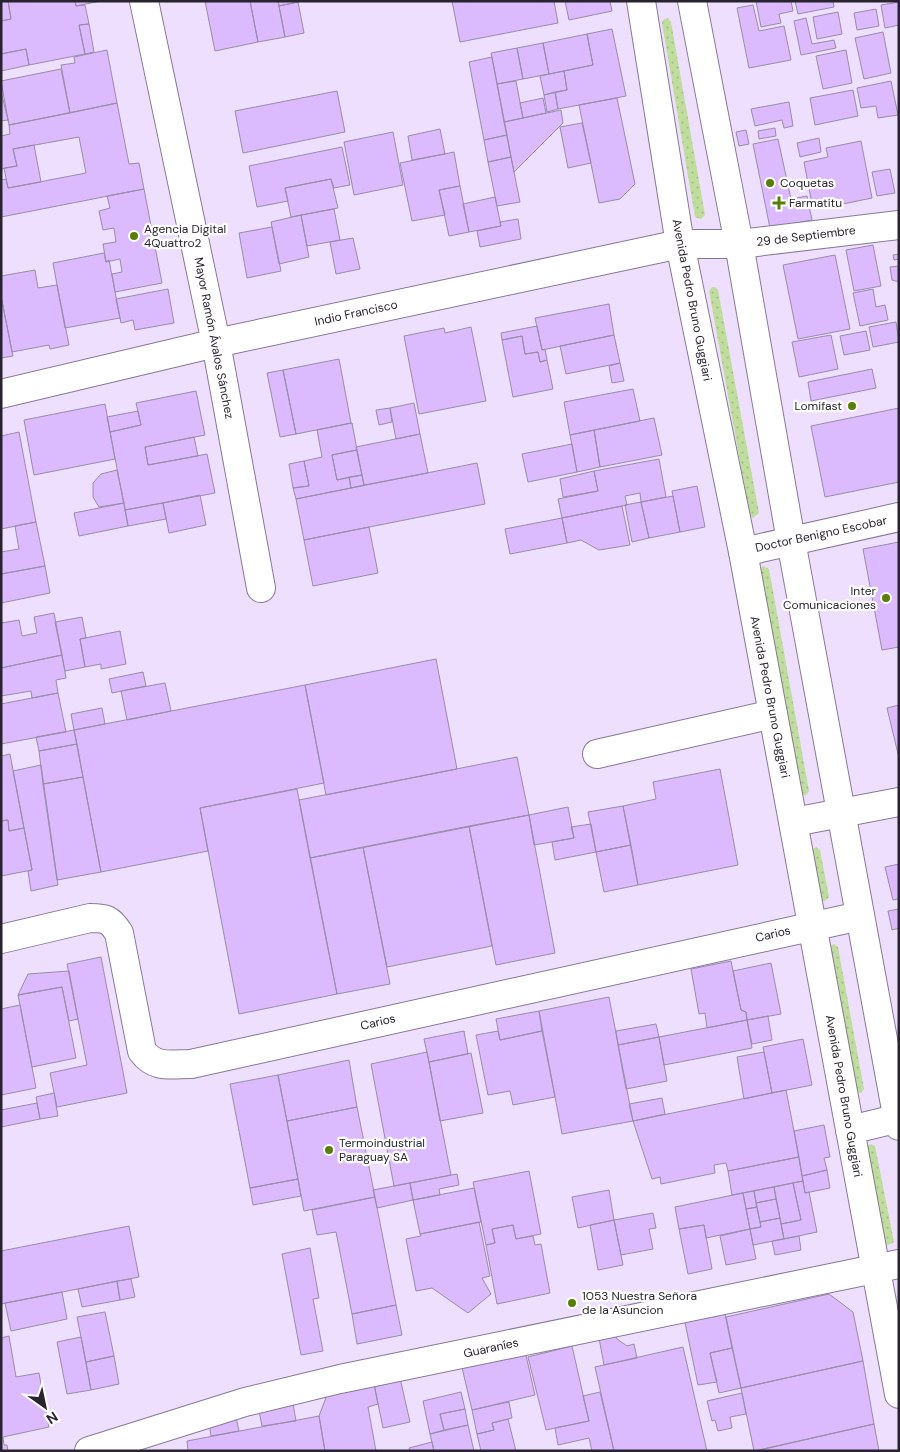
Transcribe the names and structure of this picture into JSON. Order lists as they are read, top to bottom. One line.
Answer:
{"streets":{"street":["29 de Septiembre","Avenida Pedro Bruno Guggiari","Indio Francisco","Mayor Ramón Ávalos Sánchez","Doctor Benigno Escobar","Carios","Guaraníes"]},"crossings":[["29 de Septiembre","Indio Francisco"],["Avenida Pedro Bruno Guggiari","Indio Francisco"],["Avenida Pedro Bruno Guggiari","Doctor Benigno Escobar"],["Avenida Pedro Bruno Guggiari","Carios"],["Avenida Pedro Bruno Guggiari","Guaraníes"],["Indio Francisco","Mayor Ramón Ávalos Sánchez"]],"places":{"other":["Coquetas","Agencia Digital 4Quattro2","Lomifast","Inter Comunicaciones","Termoindustrial Paraguay SA","1053 Nuestra Señora de la Asuncion"],"health":["Farmatitu"]},"north":"bottom right"}
